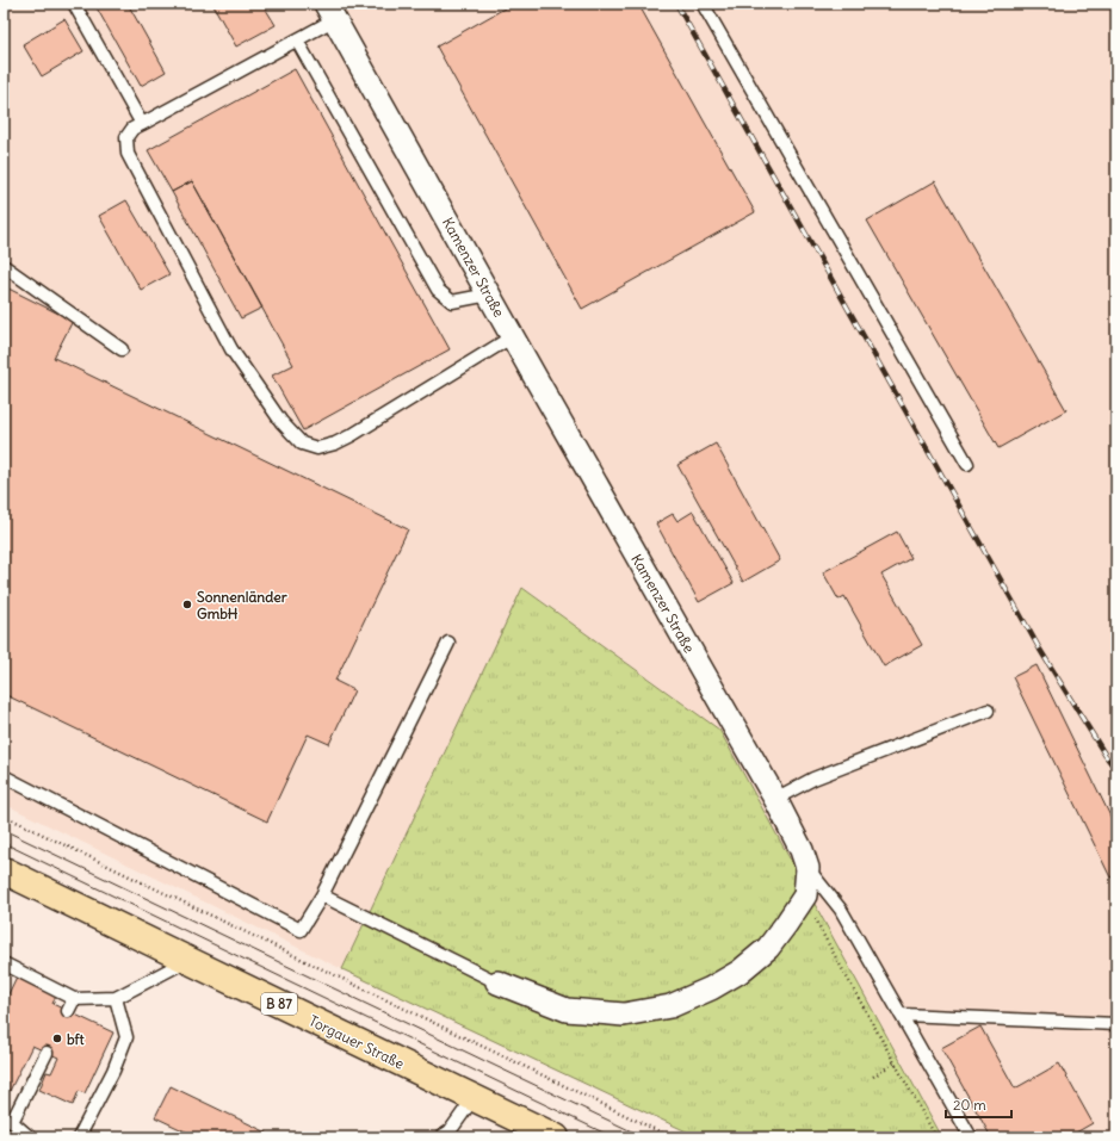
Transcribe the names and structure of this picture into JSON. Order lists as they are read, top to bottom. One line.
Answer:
{"streets":{"main road":["B 87","Torgauer Straße"],"street":["Kamenzer Straße"]},"places":["Sonnenländer GmbH","bft"],"scale_bar":"20 m"}
